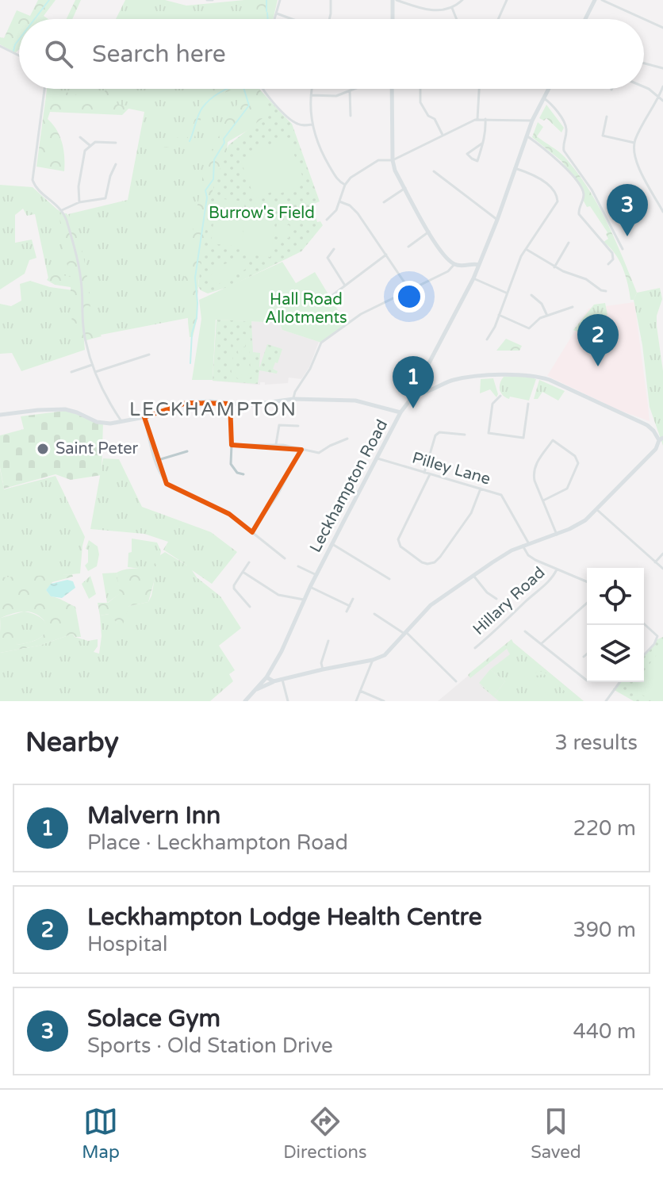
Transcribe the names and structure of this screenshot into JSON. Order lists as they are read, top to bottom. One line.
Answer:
{"streets":{"street":["Pilley Lane","Leckhampton Road","Hillary Road"]},"crossings":[["Pilley Lane","Leckhampton Road"]],"districts":["LECKHAMPTON"],"parks":["Burrow's Field","Hall Road Allotments"],"places":["Saint Peter"],"page":{"search":"Search here","pins":["3","2","1"],"heading":["Nearby","3 results"],"list":[{"mark":"1","name":"Malvern Inn","note":"Place · Leckhampton Road","value":"220 m"},{"mark":"2","name":"Leckhampton Lodge Health Centre","note":"Hospital","value":"390 m"},{"mark":"3","name":"Solace Gym","note":"Sports · Old Station Drive","value":"440 m"}],"nav":["Map","Directions","Saved"]}}
